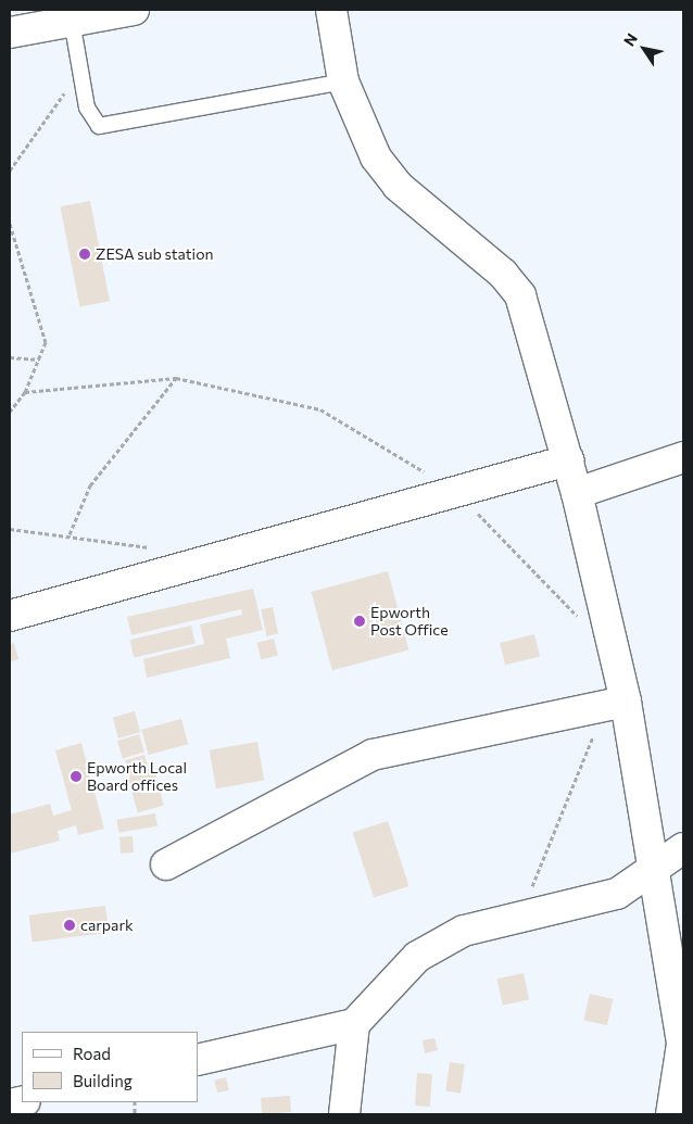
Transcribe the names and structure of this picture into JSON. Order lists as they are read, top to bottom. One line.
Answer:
{"places":["ZESA sub station","Epworth Post Office","Epworth Local Board offices","carpark"],"legend":["Road","Building"],"north":"top left"}
